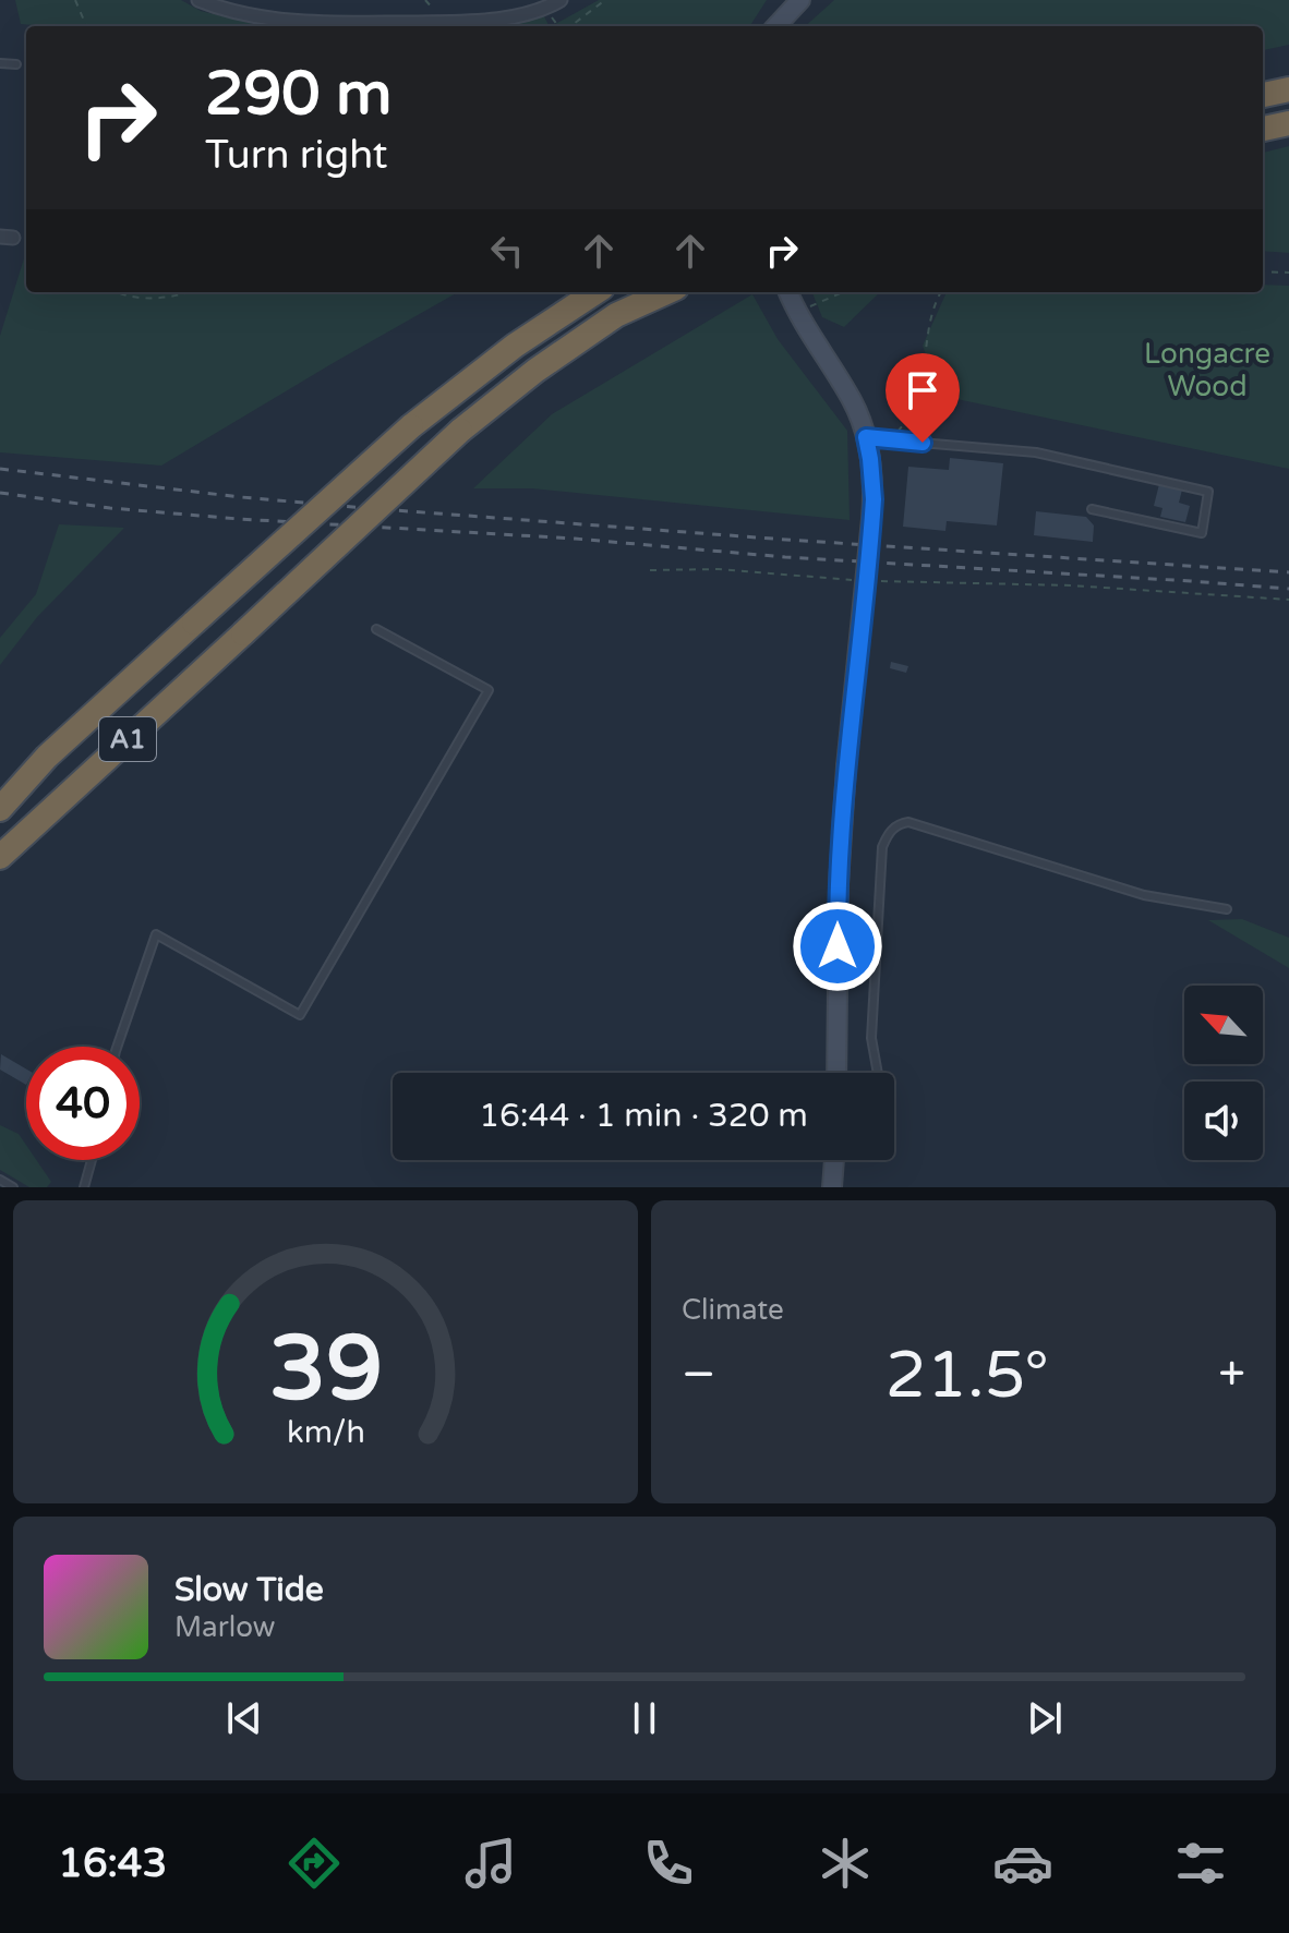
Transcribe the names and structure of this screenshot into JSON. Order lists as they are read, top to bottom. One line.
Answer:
{"streets":{"highway":["A1"]},"parks":["Longacre Wood"],"north":"top left","page":{"turn":["290 m","Turn right"],"limit":"40","trip":"16:44 · 1 min · 320 m","tile":"Climate","heat":["−","21.5°","+"],"song":["Slow Tide","Marlow"],"tabs":"16:43","gauge":["39","km/h"]}}
